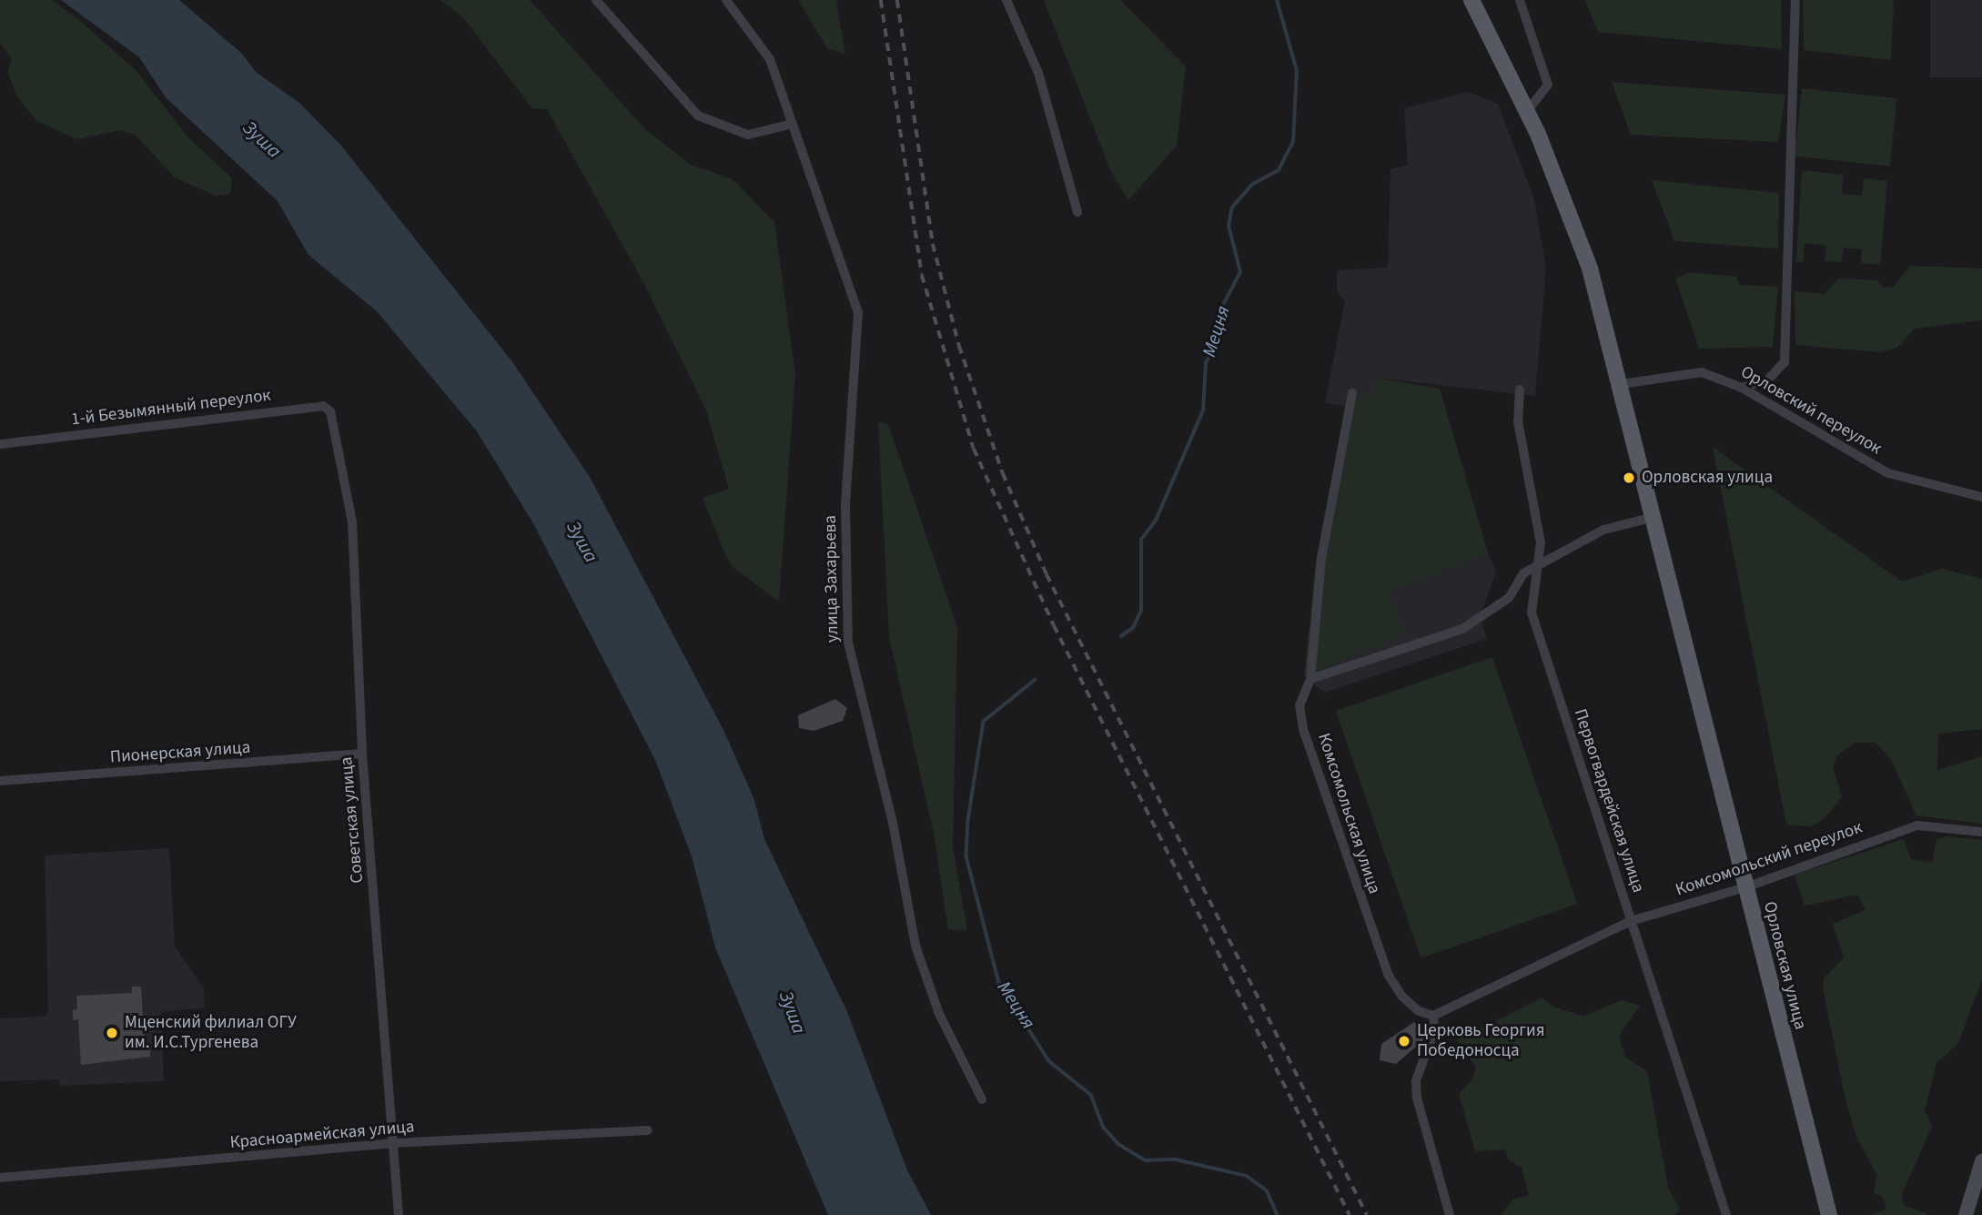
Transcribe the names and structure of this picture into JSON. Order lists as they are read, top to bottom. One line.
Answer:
{"streets":{"main road":["Орловская улица"],"street":["1-й Безымянный переулок","Орловский переулок","улица Захарьева","Пионерская улица","Первогвардейская улица","Комсомольская улица","Советская улица","Комсомольский переулок","Красноармейская улица"]},"crossings":[["1-й Безымянный переулок","Советская улица"],["Орловский переулок","Орловская улица"],["Пионерская улица","Советская улица"],["Первогвардейская улица","Комсомольский переулок"],["Комсомольская улица","Комсомольский переулок"],["Советская улица","Красноармейская улица"],["Комсомольский переулок","Орловская улица"]],"water":["Зуша","Мецня"],"places":["Орловская улица","Мценский филиал ОГУ им. И.С.Тургенева","Церковь Георгия Победоносца"]}
